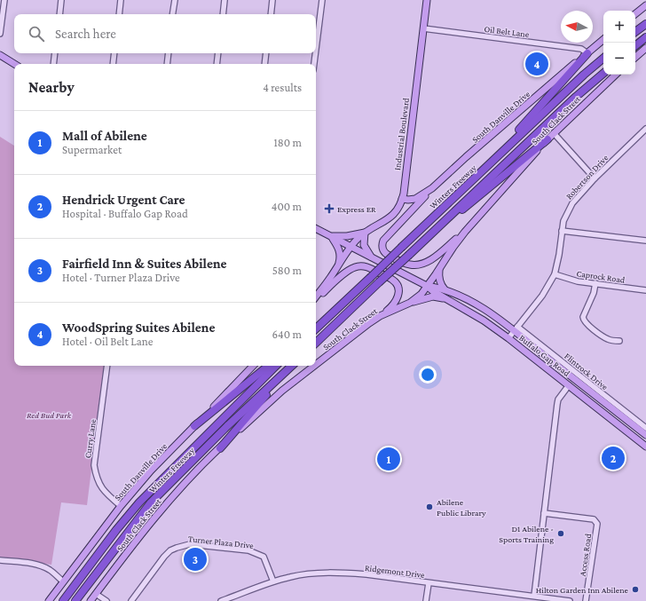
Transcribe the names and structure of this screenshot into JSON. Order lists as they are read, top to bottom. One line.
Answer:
{"streets":{"highway":["Winters Freeway"],"main road":["South Danville Drive","South Clack Street","Industrial Boulevard","Buffalo Gap Road"],"street":["Oil Belt Lane","Robertson Drive","Caprock Road","Flintrock Drive","Curry Lane","Turner Plaza Drive","Access Road","Ridgemont Drive"]},"crossings":[["Oil Belt Lane","South Danville Drive"],["Oil Belt Lane","Industrial Boulevard"],["South Danville Drive","Industrial Boulevard"],["South Danville Drive","Curry Lane"],["South Clack Street","Buffalo Gap Road"],["Industrial Boulevard","Buffalo Gap Road"],["Robertson Drive","Caprock Road"],["Robertson Drive","Buffalo Gap Road"],["Robertson Drive","Flintrock Drive"],["Buffalo Gap Road","Flintrock Drive"],["Turner Plaza Drive","Ridgemont Drive"]],"parks":["Red Bud Park"],"places":{"health":["Express ER"],"other":["Abilene Public Library","D1 Abilene - Sports Training","Hilton Garden Inn Abilene"]},"north":"left","page":{"map_buttons":["+","−"],"search":"Search here","pins":["4","2","1","3"],"heading":["Nearby","4 results"],"list":[{"mark":"1","name":"Mall of Abilene","note":"Supermarket","value":"180 m"},{"mark":"2","name":"Hendrick Urgent Care","note":"Hospital · Buffalo Gap Road","value":"400 m"},{"mark":"3","name":"Fairfield Inn & Suites Abilene","note":"Hotel · Turner Plaza Drive","value":"580 m"},{"mark":"4","name":"WoodSpring Suites Abilene","note":"Hotel · Oil Belt Lane","value":"640 m"}]}}
